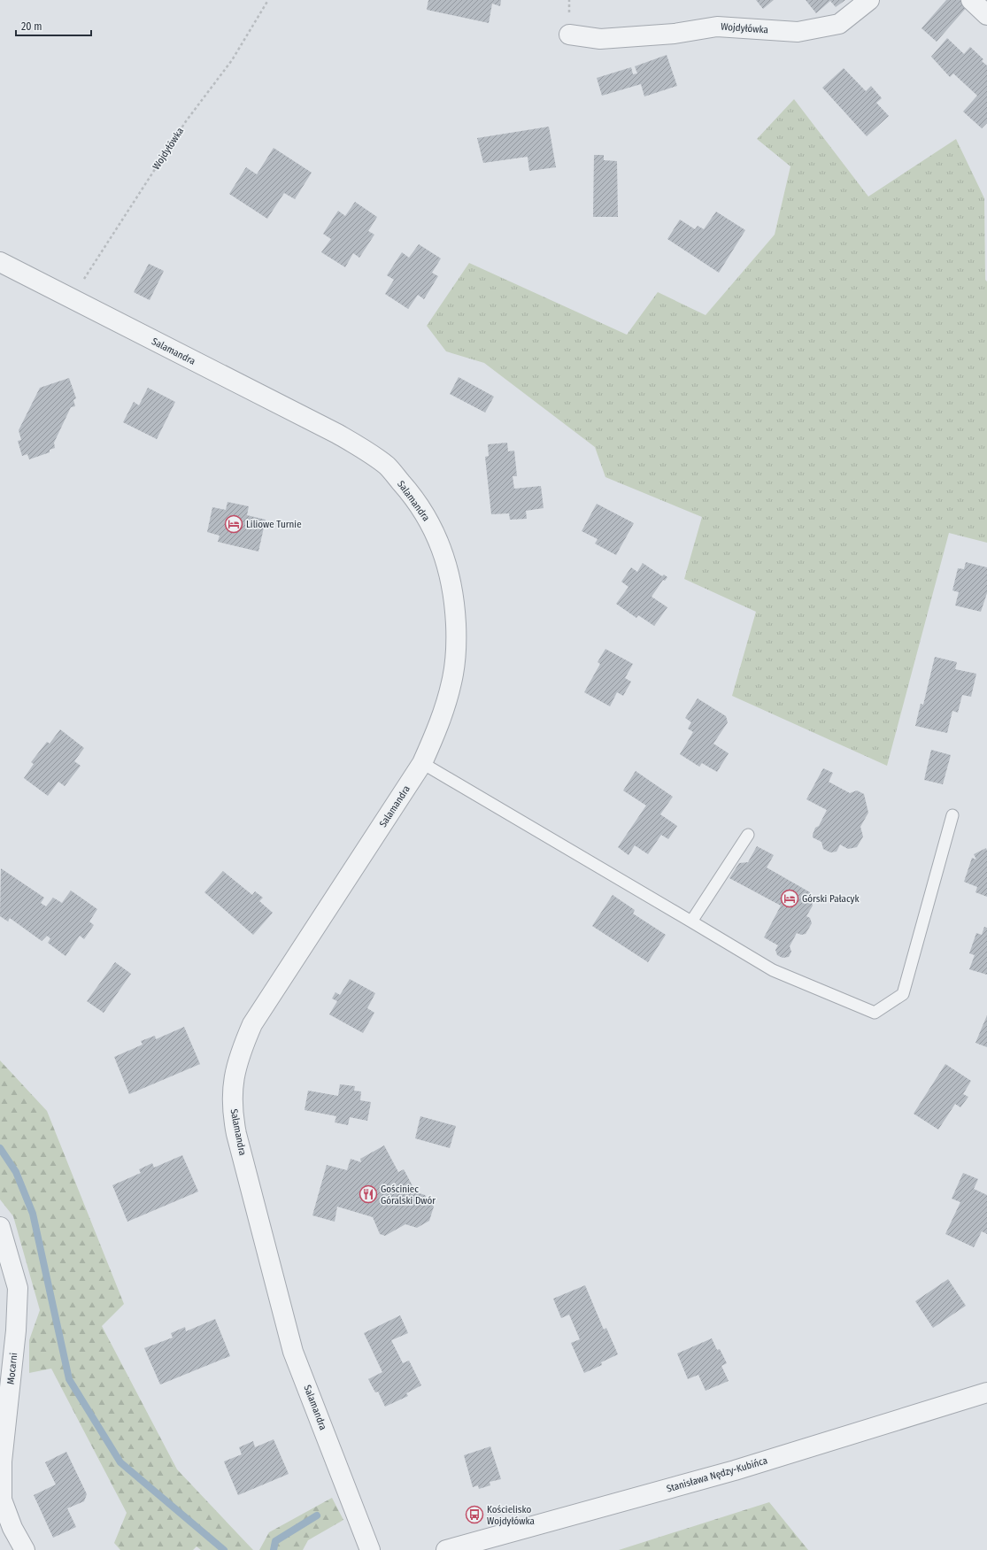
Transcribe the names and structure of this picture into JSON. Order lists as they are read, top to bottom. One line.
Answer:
{"streets":{"street":["Wojdyłówka","Salamandra","Mocarni","Stanisława Nędzy-Kubińca"]},"crossings":[["Wojdyłówka","Salamandra"]],"places":{"hotel":["Liliowe Turnie","Górski Pałacyk"],"restaurant":["Gościniec Góralski Dwór"],"bus stop":["Kościelisko Wojdyłówka"]},"scale_bar":"20 m"}
